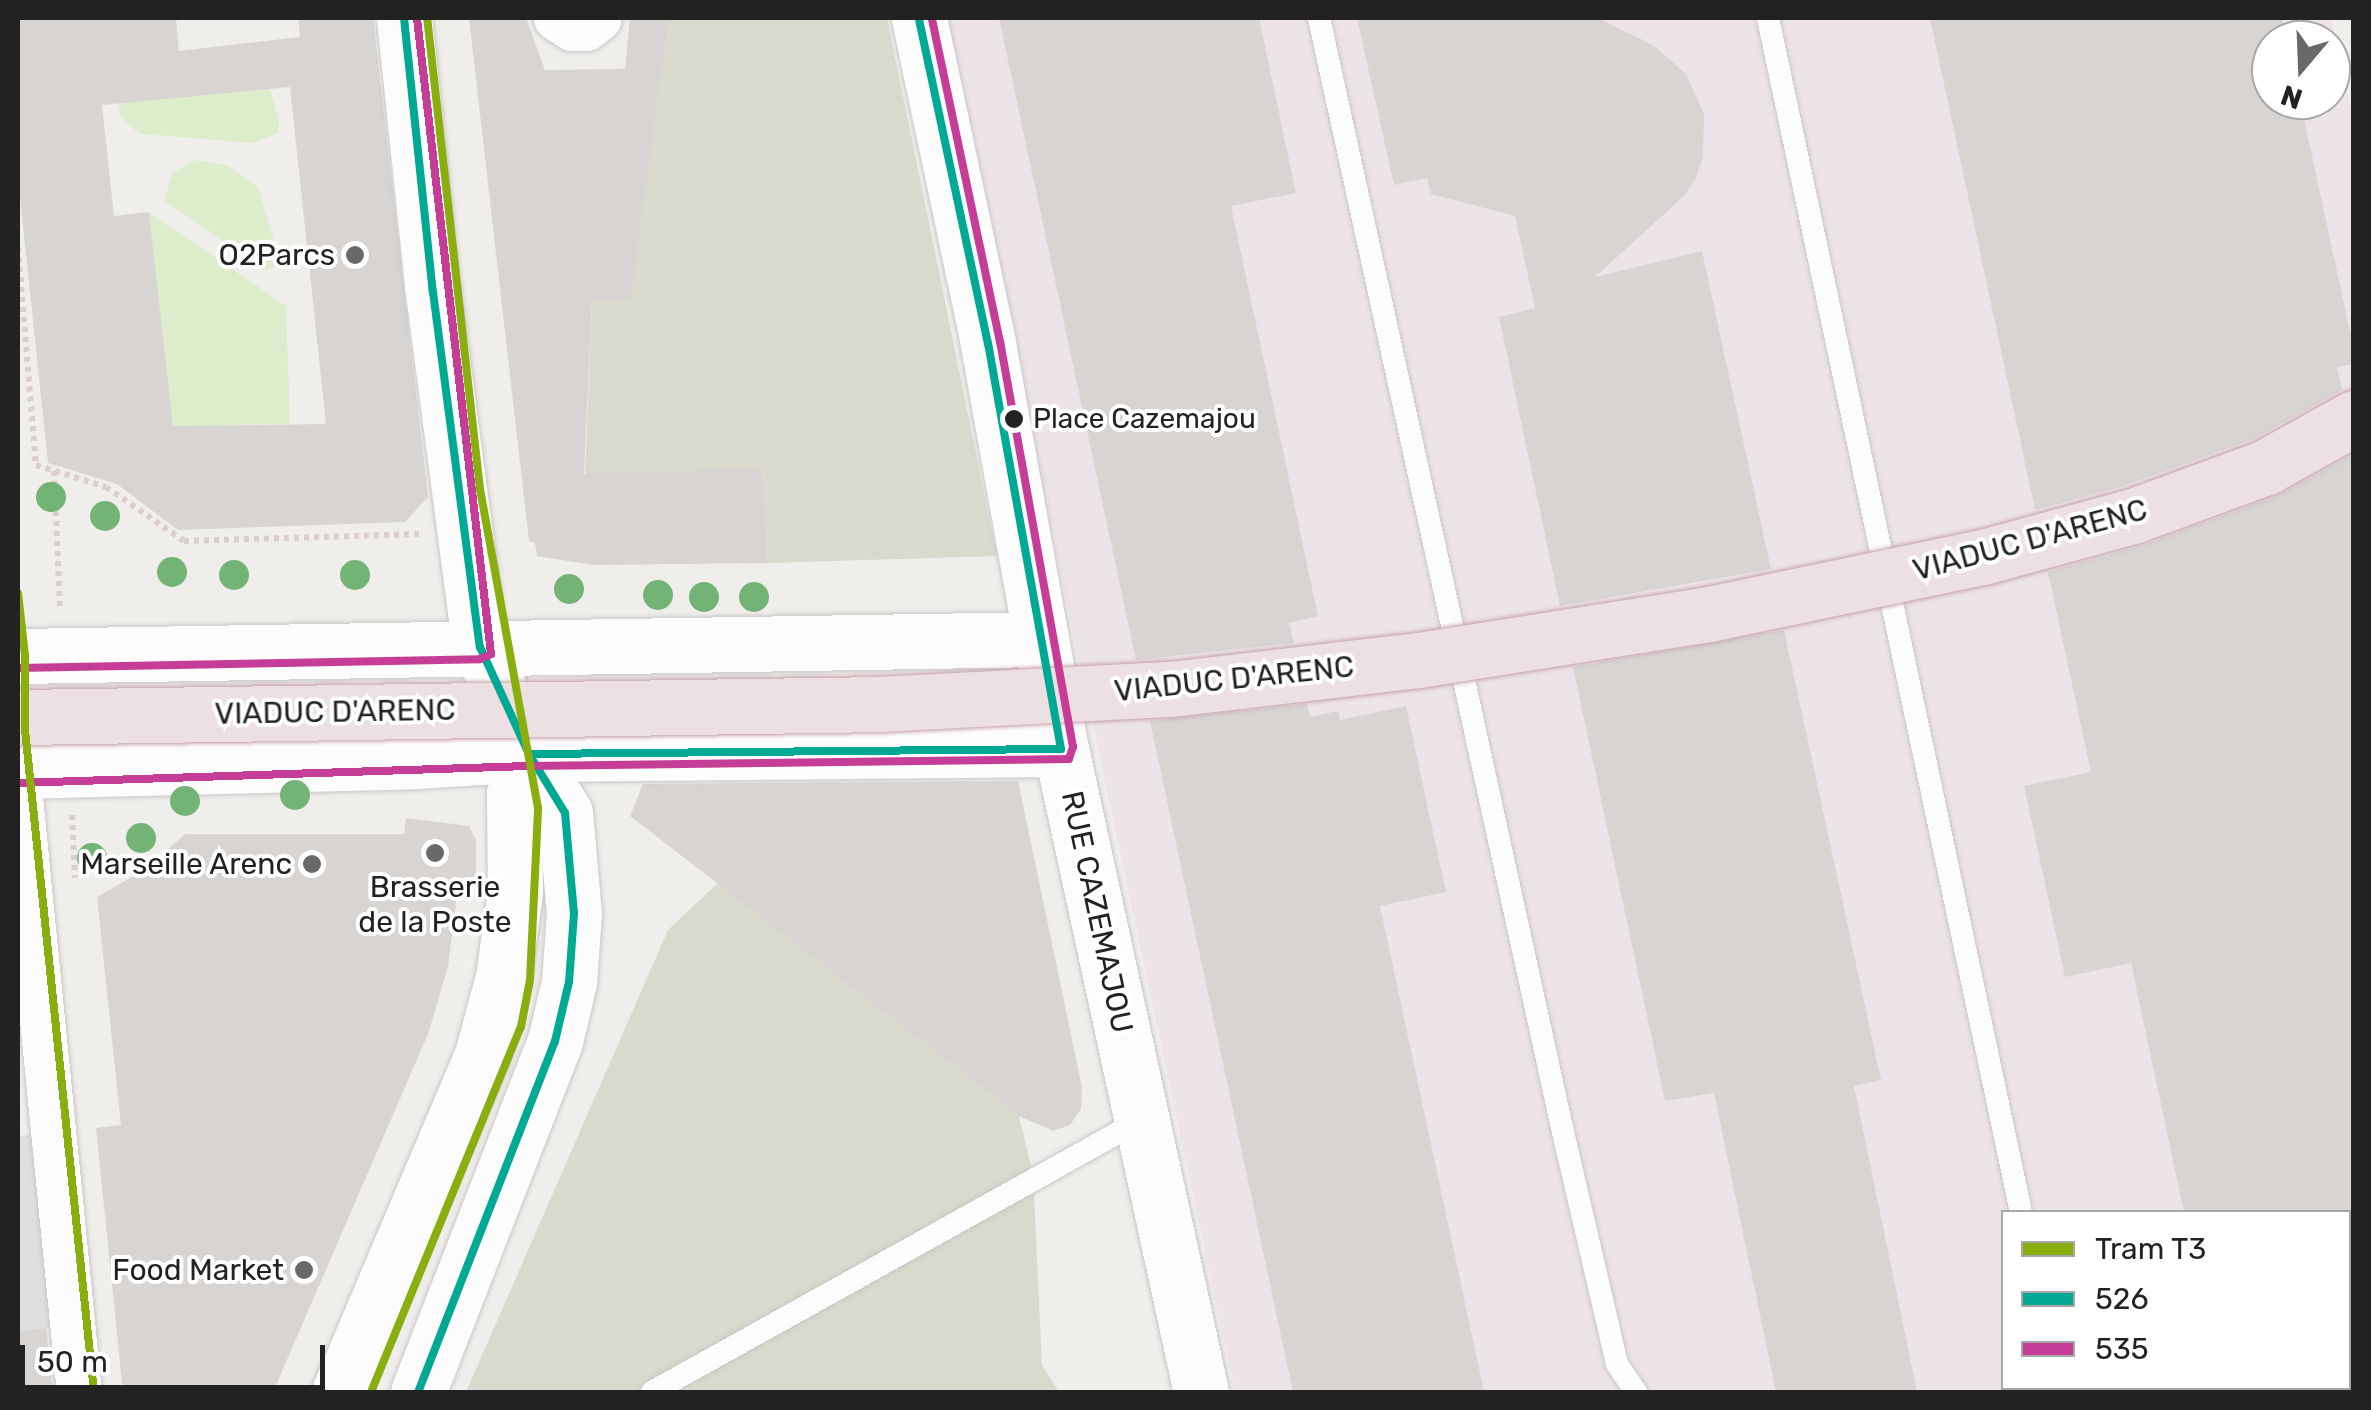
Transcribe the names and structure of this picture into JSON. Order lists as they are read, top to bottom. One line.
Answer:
{"streets":{"highway":["VIADUC D'ARENC"],"street":["RUE CAZEMAJOU"]},"places":["O2Parcs","Place Cazemajou","Brasserie de la Poste","Marseille Arenc","Food Market"],"lines":["tram line T3","transit line 526","transit line 535"],"legend":["Tram T3","526","535"],"scale_bar":"50 m","north":"bottom"}
